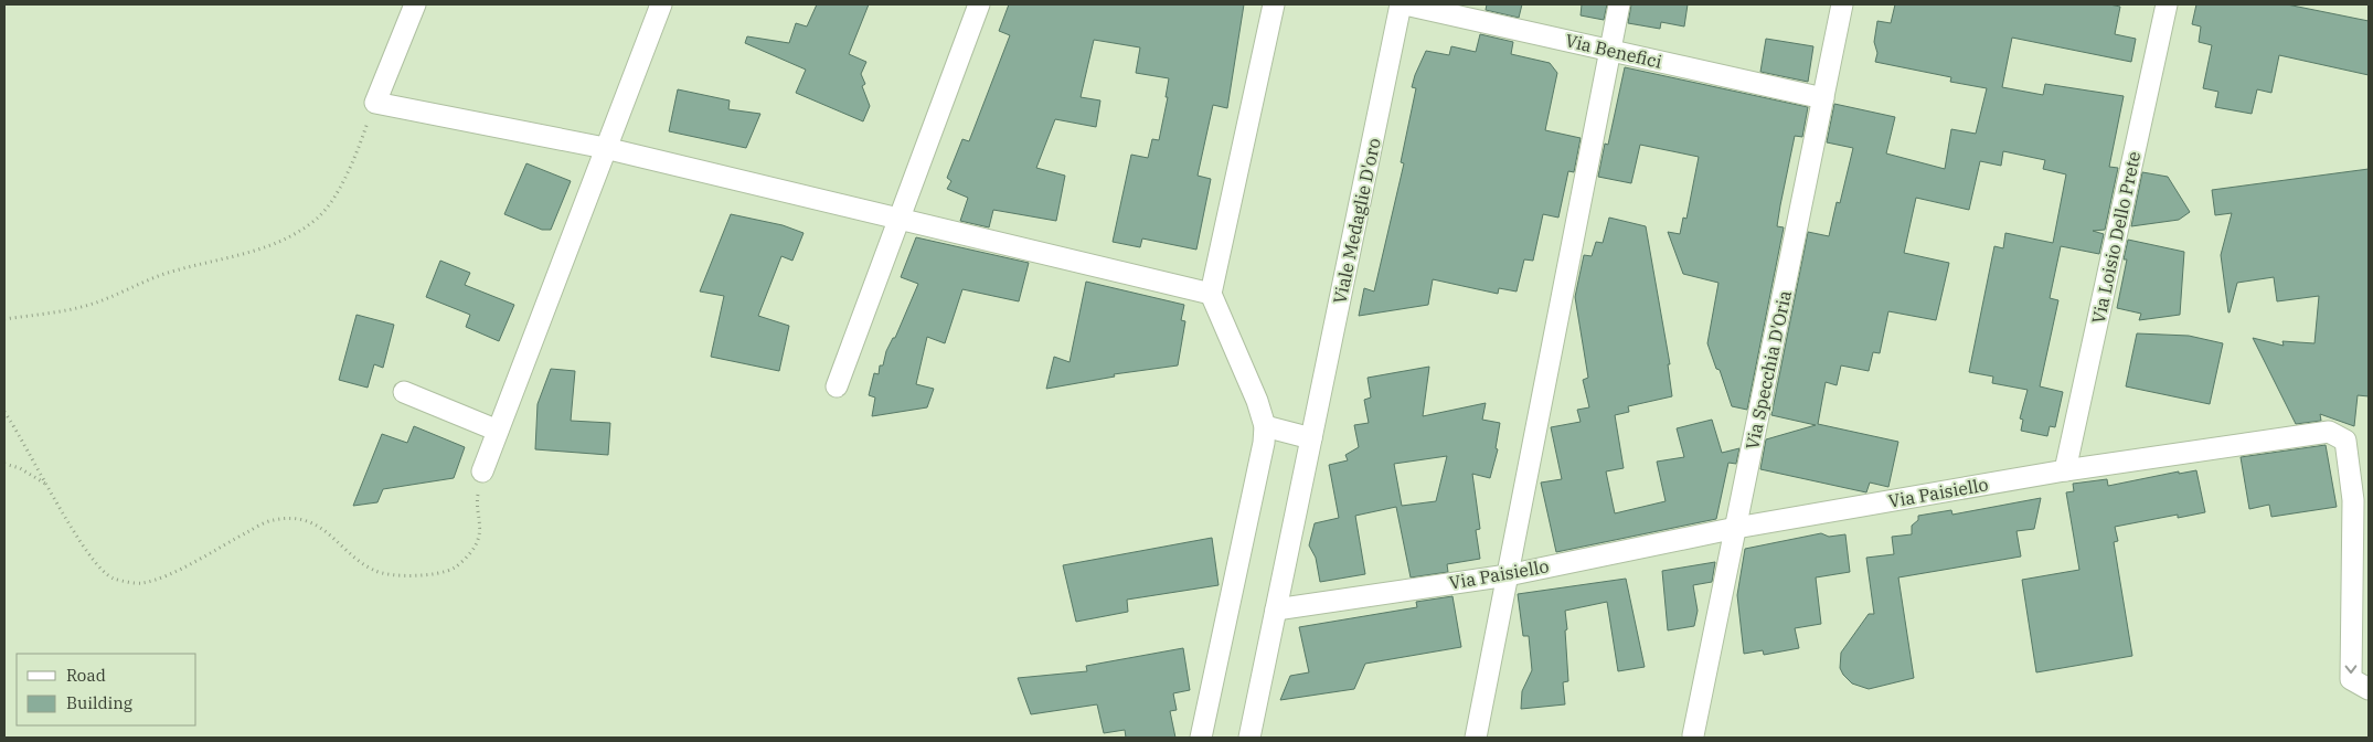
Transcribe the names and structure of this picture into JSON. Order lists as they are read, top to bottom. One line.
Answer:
{"streets":{"street":["Via Benefici","Viale Medaglie D'oro","Via Loisio Dello Prete","Via Specchia D'Oria","Via Paisiello"]},"crossings":[["Via Benefici","Viale Medaglie D'oro"],["Via Benefici","Via Specchia D'Oria"],["Viale Medaglie D'oro","Via Paisiello"],["Via Loisio Dello Prete","Via Paisiello"],["Via Specchia D'Oria","Via Paisiello"]],"legend":["Road","Building"]}
